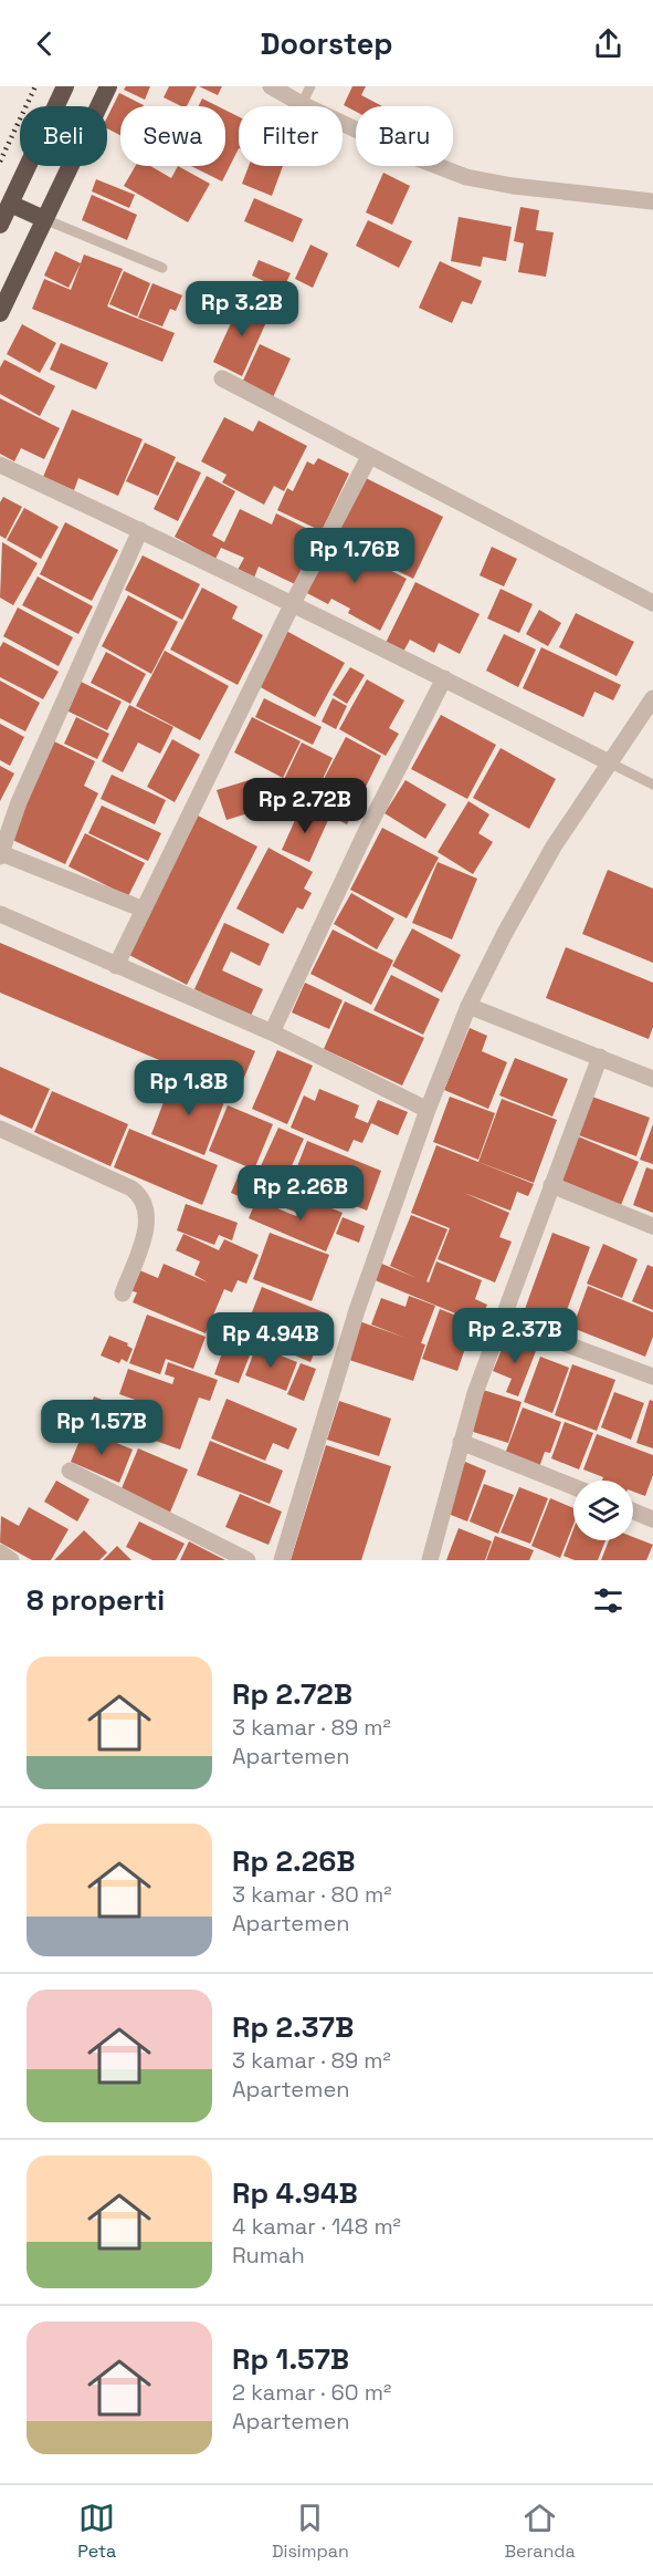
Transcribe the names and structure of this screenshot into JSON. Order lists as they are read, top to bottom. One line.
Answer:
{"page":{"header":"Doorstep","chip":["Beli","Sewa","Filter","Baru"],"price":["Rp 3.2B","Rp 1.76B","Rp 2.72B","Rp 1.8B","Rp 2.26B","Rp 2.37B","Rp 4.94B","Rp 1.57B"],"heading":"8 properti","list":[{"name":"Rp 2.72B","note":"3 kamar · 89 m² · Apartemen"},{"name":"Rp 2.26B","note":"3 kamar · 80 m² · Apartemen"},{"name":"Rp 2.37B","note":"3 kamar · 89 m² · Apartemen"},{"name":"Rp 4.94B","note":"4 kamar · 148 m² · Rumah"},{"name":"Rp 1.57B","note":"2 kamar · 60 m² · Apartemen"}],"tabs":["Peta","Disimpan","Beranda"]}}
